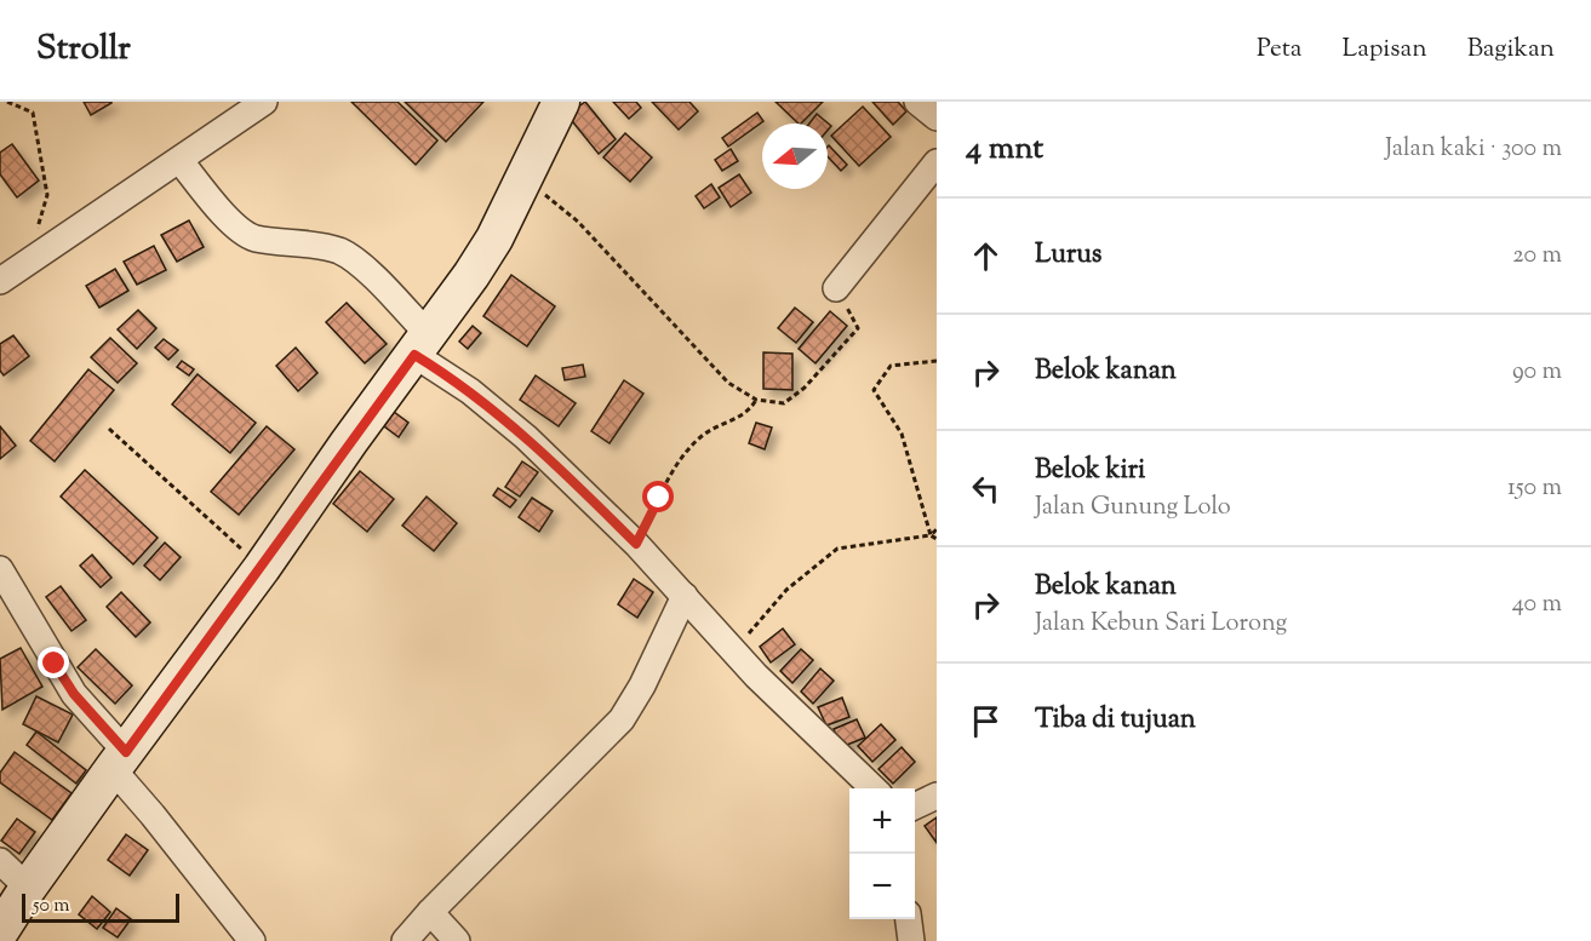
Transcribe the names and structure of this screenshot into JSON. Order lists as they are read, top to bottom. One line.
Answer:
{"scale_bar":"50 m","north":"left","page":{"header":"Strollr","nav":["Peta","Lapisan","Bagikan"],"heading":["4 mnt","Jalan kaki · 300 m"],"list":[["Lurus","20 m"],["Belok kanan","90 m"],["Belok kiri","Jalan Gunung Lolo","150 m"],["Belok kanan","Jalan Kebun Sari Lorong","40 m"],"Tiba di tujuan"],"map_buttons":["+","−"],"scale":"50 m"}}
